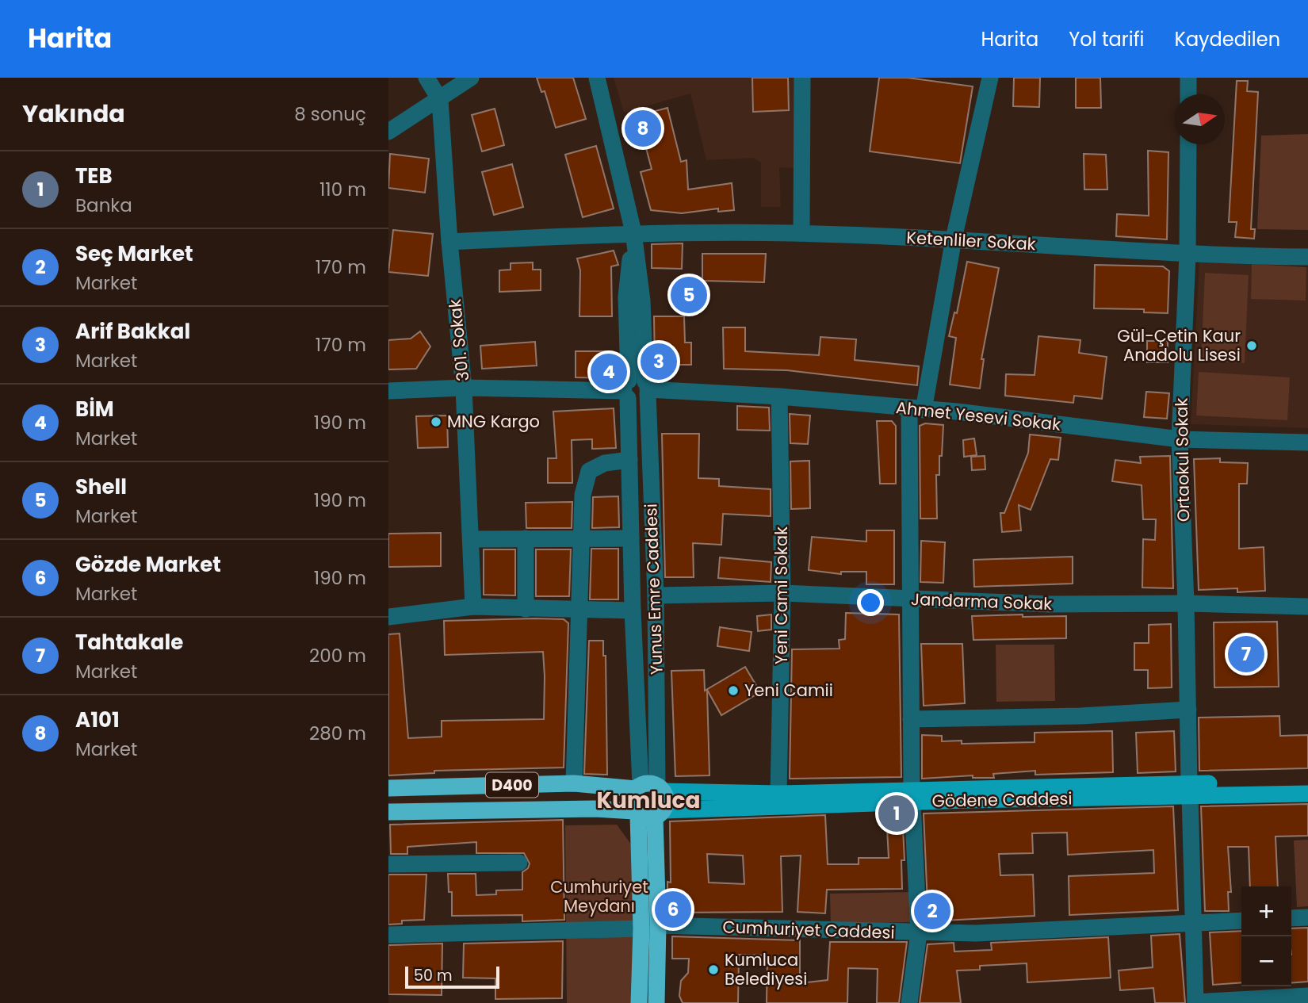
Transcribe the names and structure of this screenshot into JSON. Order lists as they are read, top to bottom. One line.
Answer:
{"streets":{"highway":["D400"],"main road":["Gödene Caddesi"],"street":["Ketenliler Sokak","301. Sokak","Ahmet Yesevi Sokak","Ortaokul Sokak","Yunus Emre Caddesi","Yeni Cami Sokak","Jandarma Sokak","Cumhuriyet Caddesi"]},"crossings":[["Ketenliler Sokak","301. Sokak"],["Ketenliler Sokak","Ortaokul Sokak"],["Ketenliler Sokak","Yunus Emre Caddesi"],["301. Sokak","Ahmet Yesevi Sokak"],["Ahmet Yesevi Sokak","Ortaokul Sokak"],["Ahmet Yesevi Sokak","Yunus Emre Caddesi"],["Ahmet Yesevi Sokak","Yeni Cami Sokak"],["Ortaokul Sokak","Jandarma Sokak"],["Ortaokul Sokak","Gödene Caddesi"],["Ortaokul Sokak","Cumhuriyet Caddesi"],["Yunus Emre Caddesi","Jandarma Sokak"],["Yunus Emre Caddesi","D400"],["Yunus Emre Caddesi","Gödene Caddesi"],["Yeni Cami Sokak","Jandarma Sokak"],["Yeni Cami Sokak","Gödene Caddesi"],["D400","Gödene Caddesi"]],"districts":["Kumluca"],"parks":["Cumhuriyet Meydanı"],"places":["Gül-Çetin Kaur Anadolu Lisesi","MNG Kargo","Yeni Camii","Kumluca Belediyesi"],"scale_bar":"50 m","north":"right","page":{"header":"Harita","nav":["Harita","Yol tarifi","Kaydedilen"],"heading":["Yakında","8 sonuç"],"pins":["8","5","3","4","7","1","6","2"],"list":[{"mark":"1","name":"TEB","note":"Banka","value":"110 m"},{"mark":"2","name":"Seç Market","note":"Market","value":"170 m"},{"mark":"3","name":"Arif Bakkal","note":"Market","value":"170 m"},{"mark":"4","name":"BİM","note":"Market","value":"190 m"},{"mark":"5","name":"Shell","note":"Market","value":"190 m"},{"mark":"6","name":"Gözde Market","note":"Market","value":"190 m"},{"mark":"7","name":"Tahtakale","note":"Market","value":"200 m"},{"mark":"8","name":"A101","note":"Market","value":"280 m"}],"map_buttons":["+","−"],"scale":"50 m"}}
